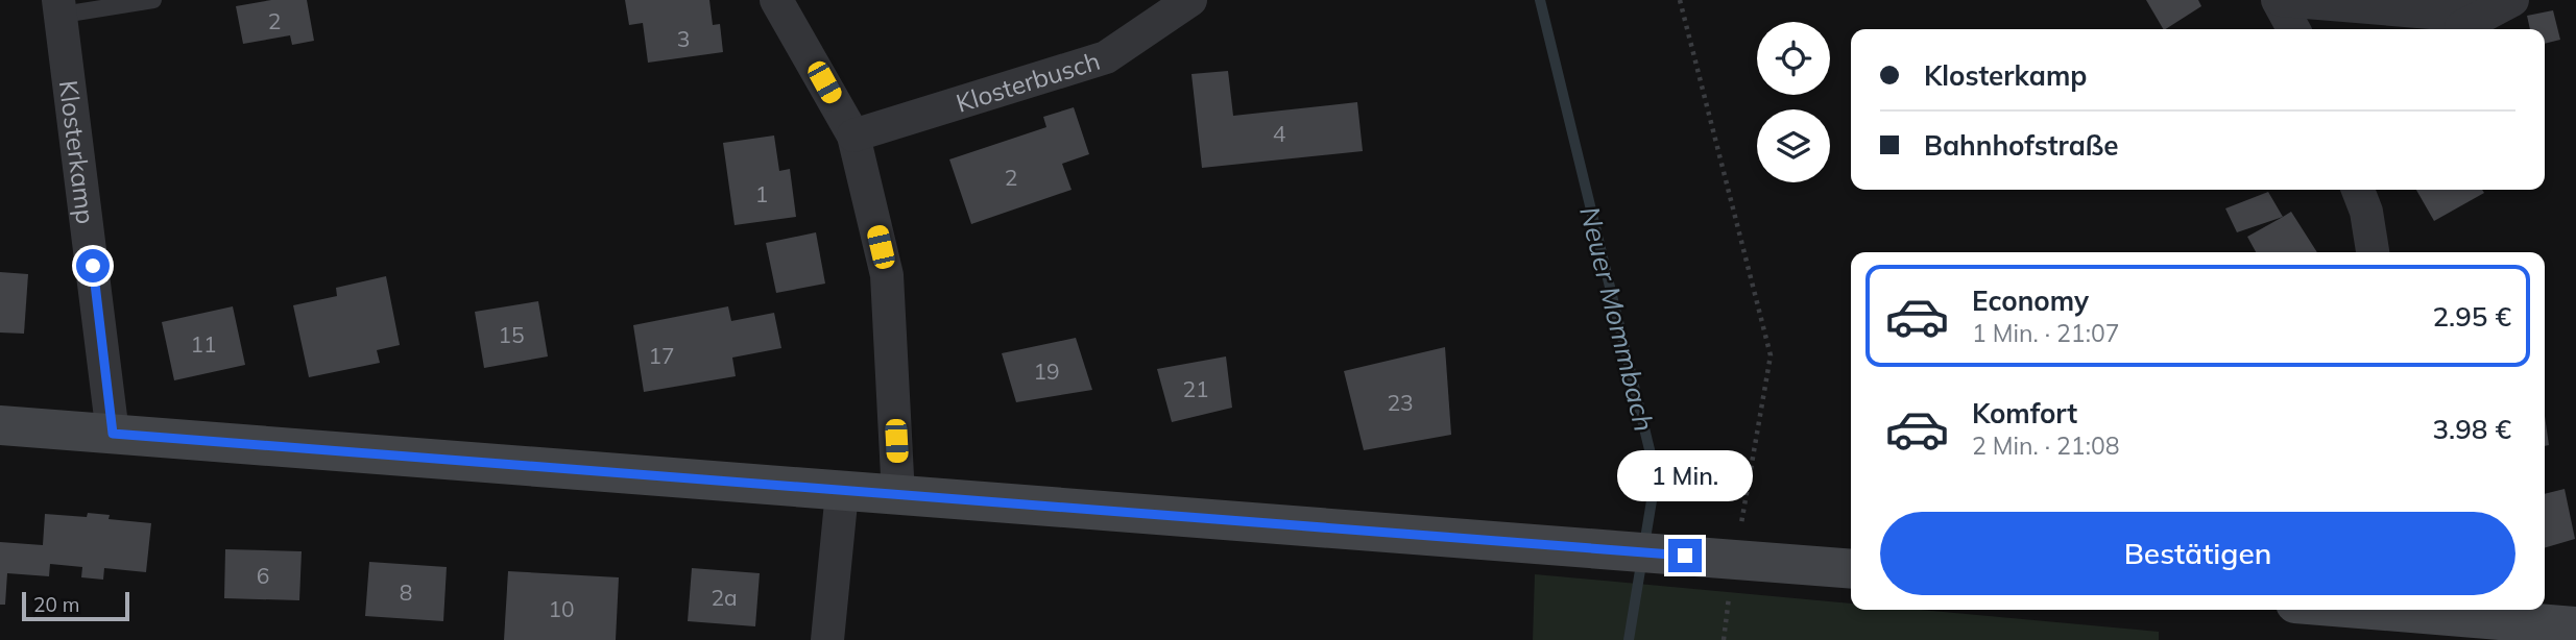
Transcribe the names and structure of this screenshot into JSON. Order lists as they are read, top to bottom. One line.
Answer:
{"streets":{"street":["Klosterbusch","Klosterkamp"]},"water":["Neuer Mommbach"],"house_numbers":["2","3","4","2","1","15","11","17","19","21","23","6","8","2a","10"],"scale_bar":"20 m","page":{"banner":["Klosterkamp","Bahnhofstraße"],"list":[{"name":"Economy","note":"1 Min. · 21:07","value":"2.95 €"},{"name":"Komfort","note":"2 Min. · 21:08","value":"3.98 €"}],"bubble":"1 Min.","buttons":"Bestätigen","scale":"20 m"}}
